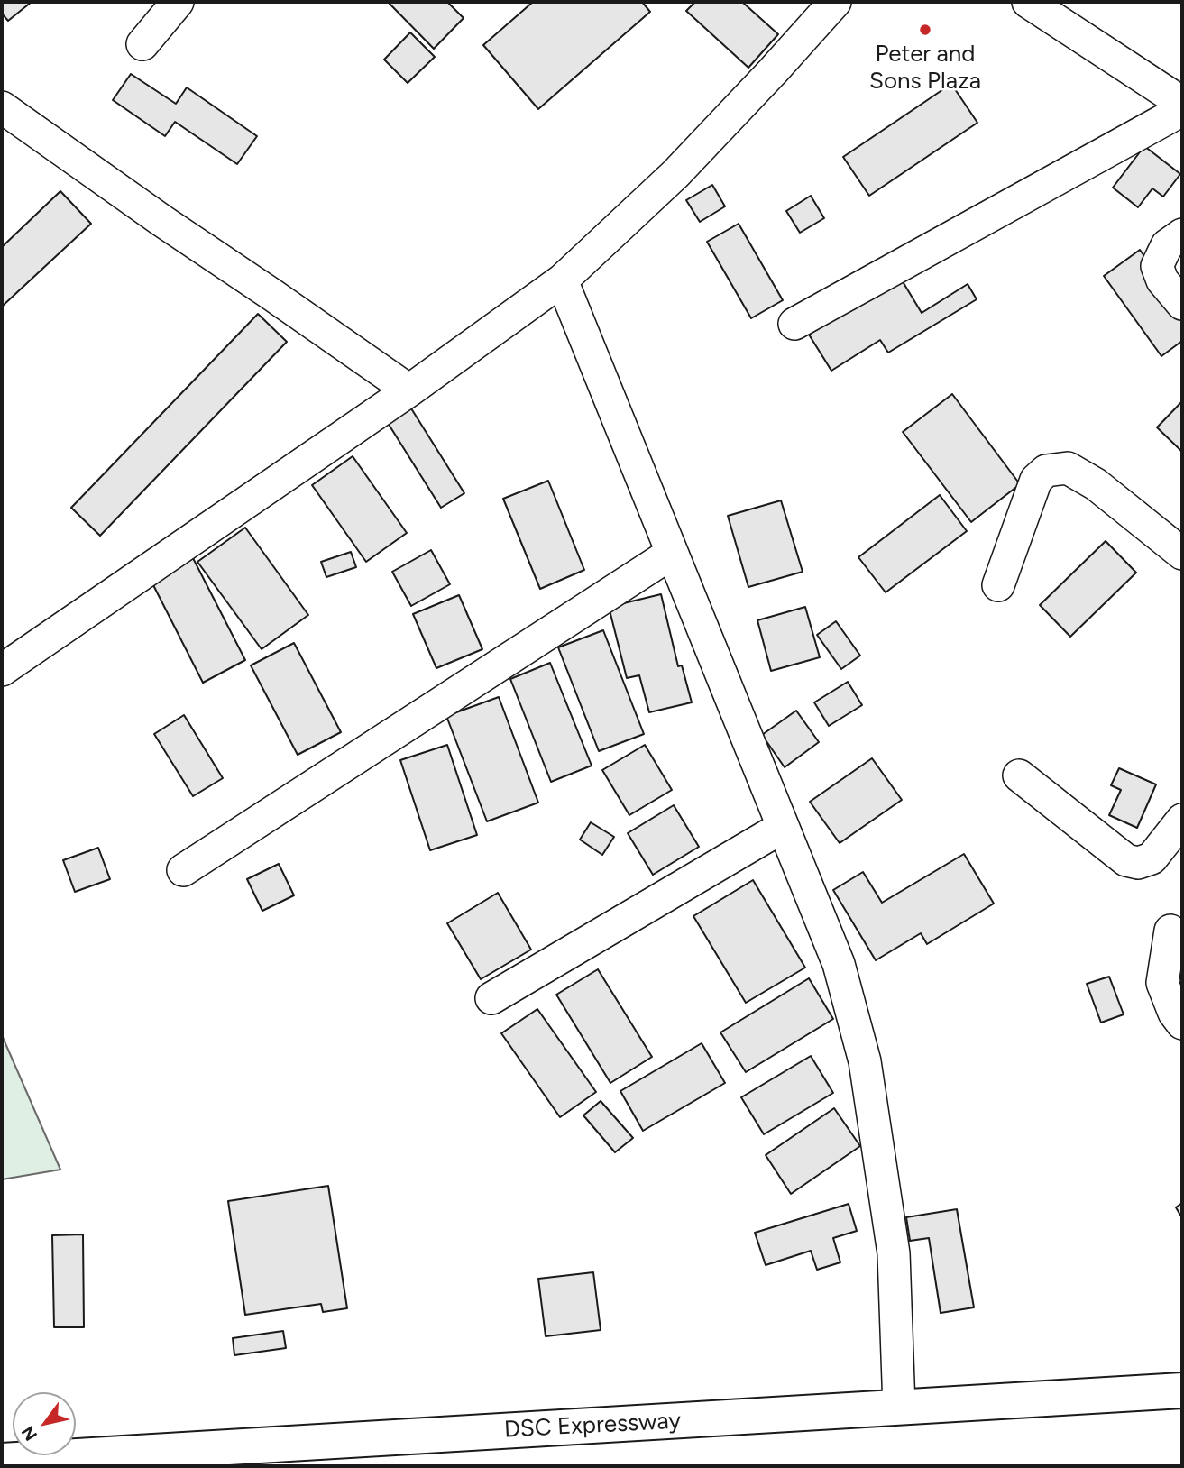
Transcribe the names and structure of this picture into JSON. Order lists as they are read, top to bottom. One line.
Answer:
{"streets":{"main road":["DSC Expressway"]},"places":["Peter and Sons Plaza"],"north":"bottom left"}
